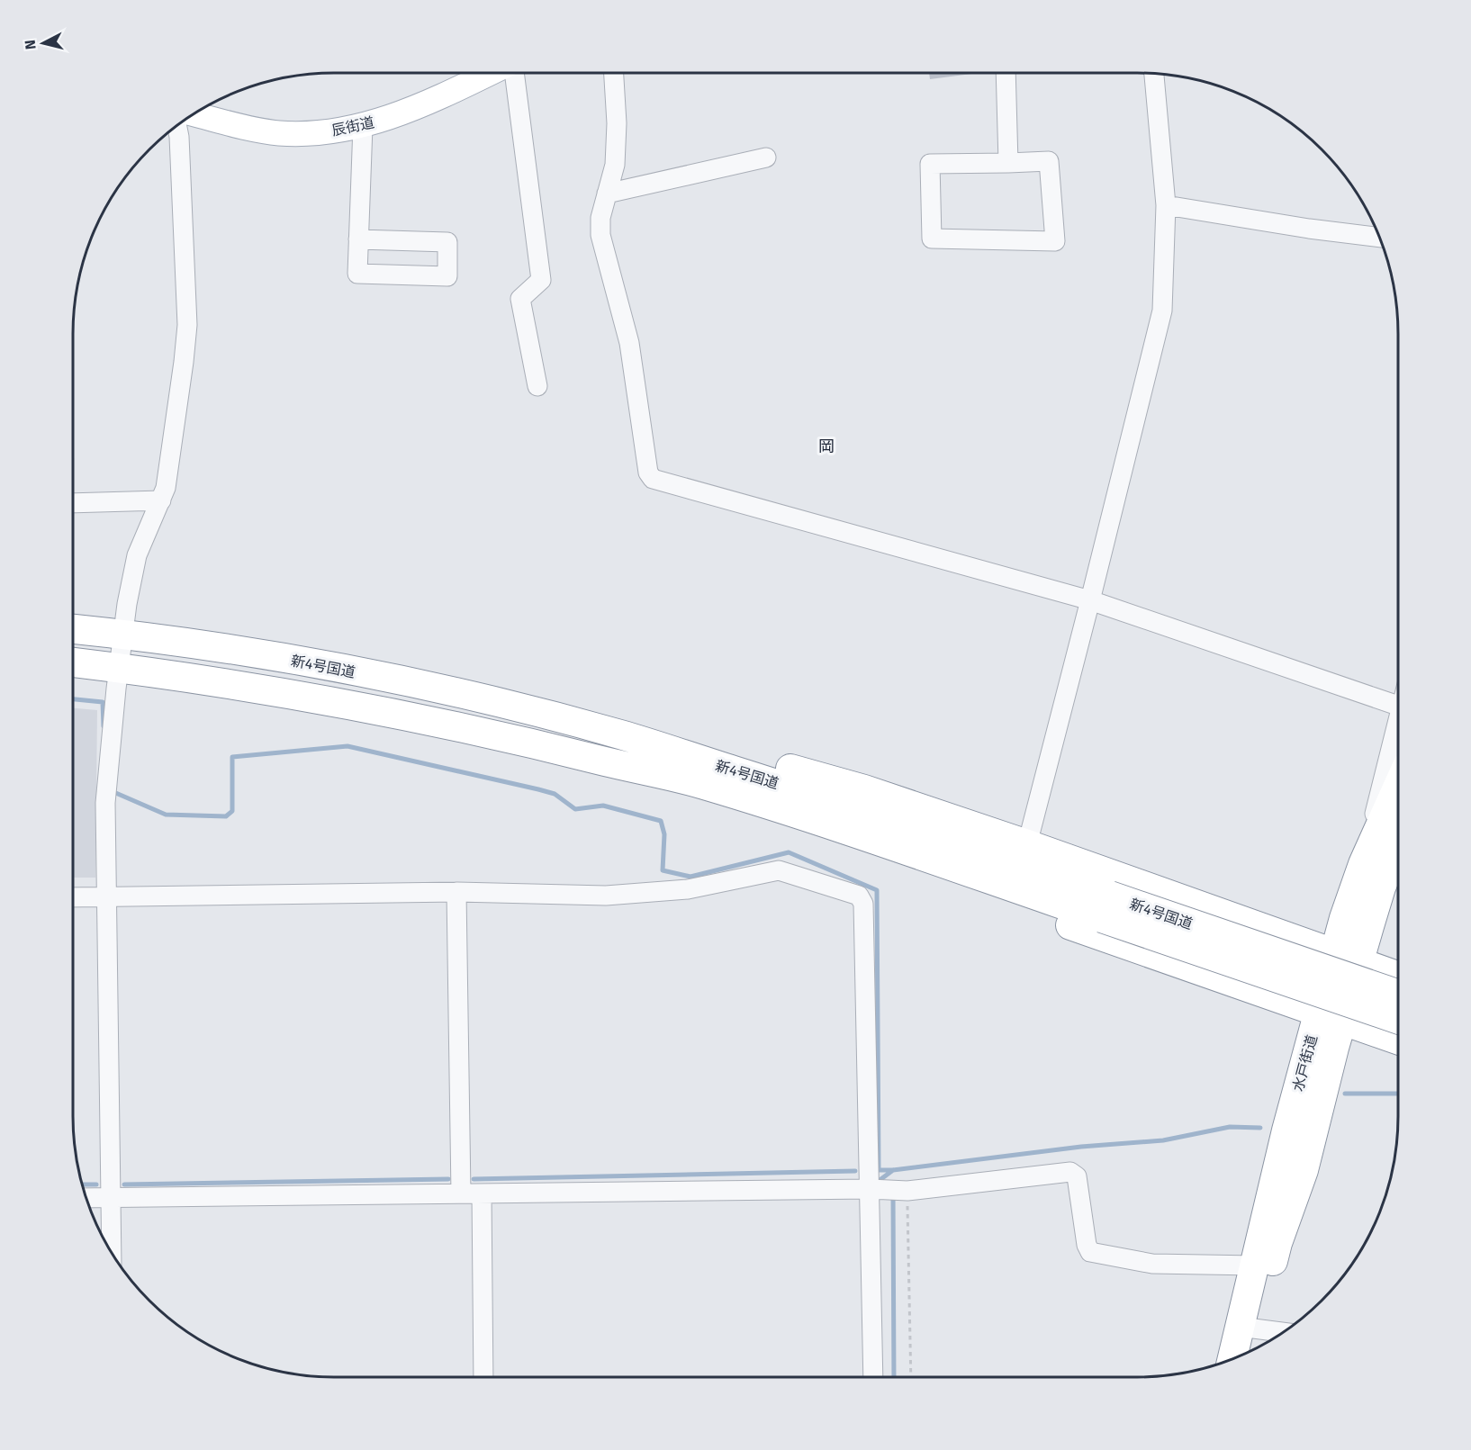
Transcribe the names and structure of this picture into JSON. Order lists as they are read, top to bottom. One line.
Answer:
{"streets":{"highway":["新4号国道","水戸街道"],"main road":["辰街道"]},"districts":["岡"],"north":"left"}
